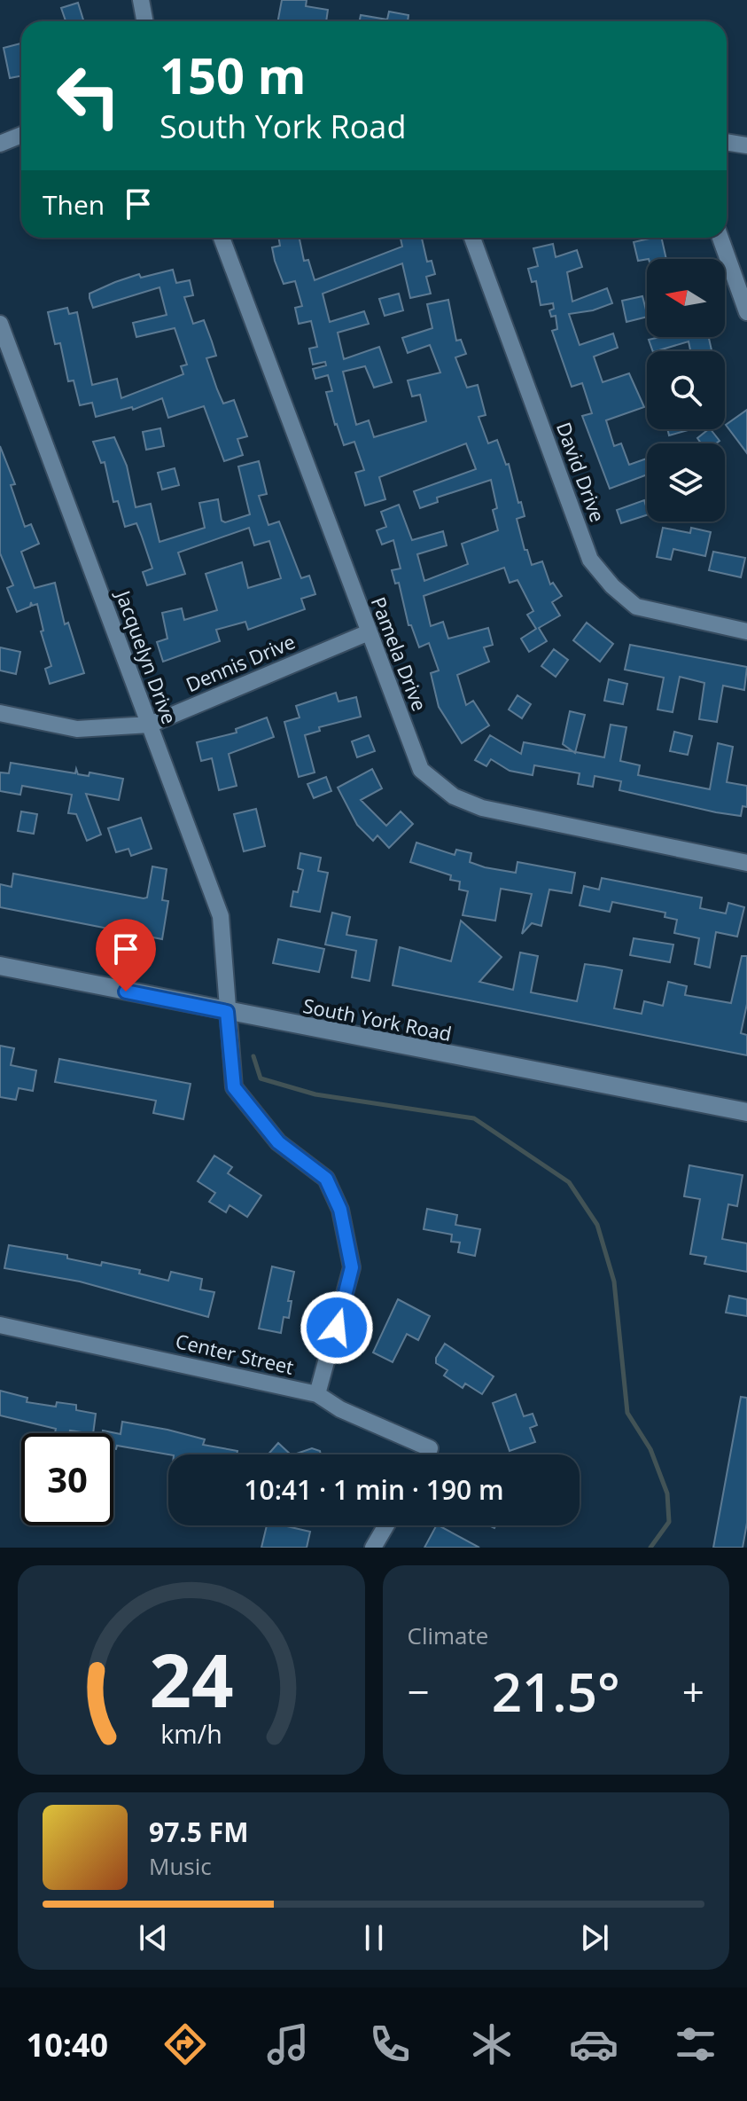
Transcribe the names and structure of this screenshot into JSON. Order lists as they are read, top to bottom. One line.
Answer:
{"streets":{"main road":["South York Road"],"street":["David Drive","Pamela Drive","Jacquelyn Drive","Dennis Drive","Center Street"]},"crossings":[["Pamela Drive","Dennis Drive"],["Jacquelyn Drive","Dennis Drive"],["Jacquelyn Drive","South York Road"],["Jacquelyn Drive","Center Street"]],"north":"left","page":{"turn":["150 m","South York Road"],"then":"Then","limit":"30","trip":"10:41 · 1 min · 190 m","tile":"Climate","heat":["−","21.5°","+"],"song":["97.5 FM","Music"],"tabs":"10:40","gauge":["24","km/h"]}}
